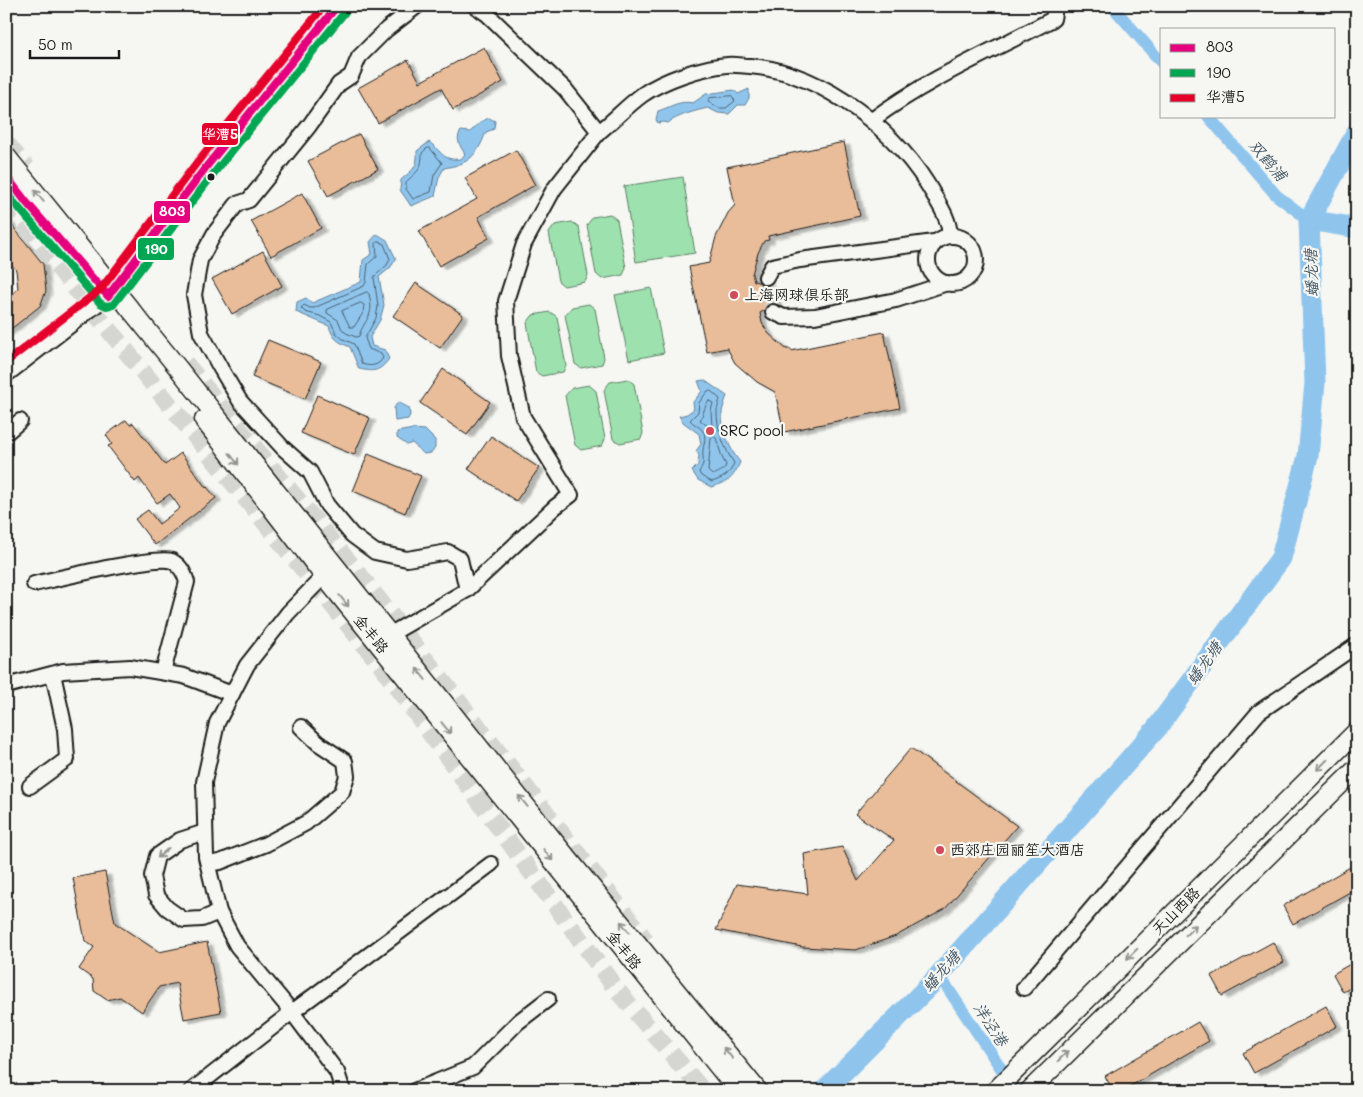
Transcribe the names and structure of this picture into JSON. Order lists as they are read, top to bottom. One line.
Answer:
{"streets":{"main road":["金丰路","天山西路"]},"water":["双鹤浦","蟠龙塘","洋泾港"],"places":["上海网球俱乐部","SRC pool","西郊庄园丽笙大酒店"],"lines":["transit line 803","transit line 华漕5","transit line 190"],"legend":["803","190","华漕5"],"scale_bar":"50 m"}
